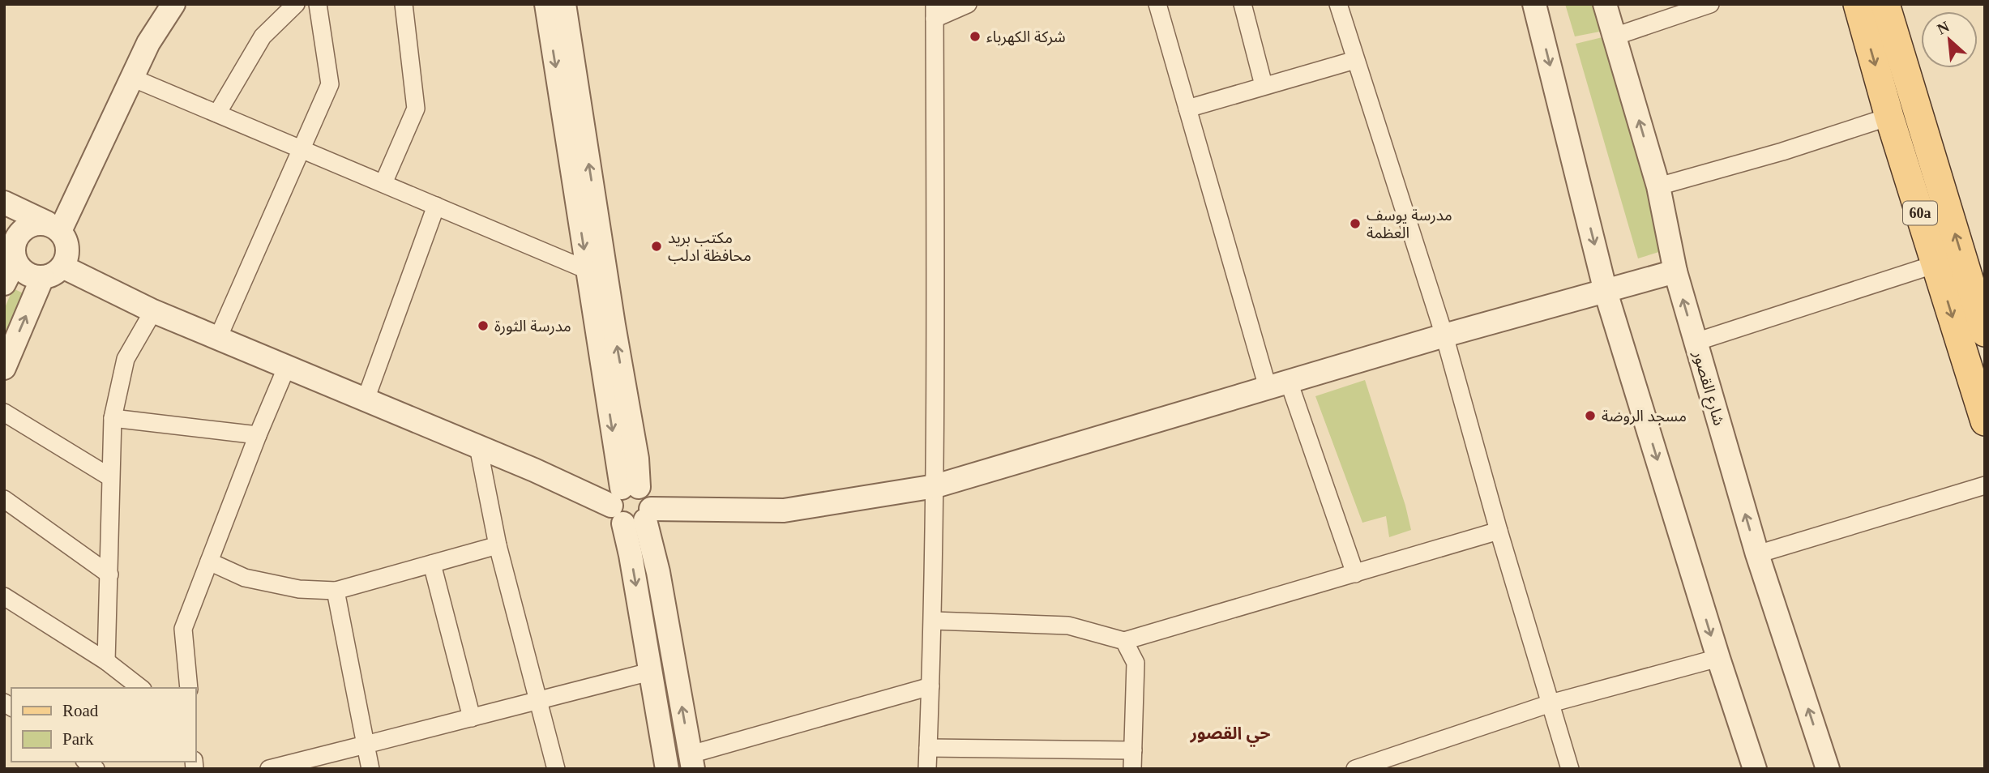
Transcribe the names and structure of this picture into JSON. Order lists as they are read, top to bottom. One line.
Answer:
{"streets":{"main road":["60a"],"street":["شارع القصور"]},"districts":["حي القصور"],"places":["شركة الكهرباء","مدرسة يوسف العظمة","مكتب بريد محافظة ادلب","مدرسة الثورة","مسجد الروضة"],"legend":["Road","Park"],"north":"top left"}
